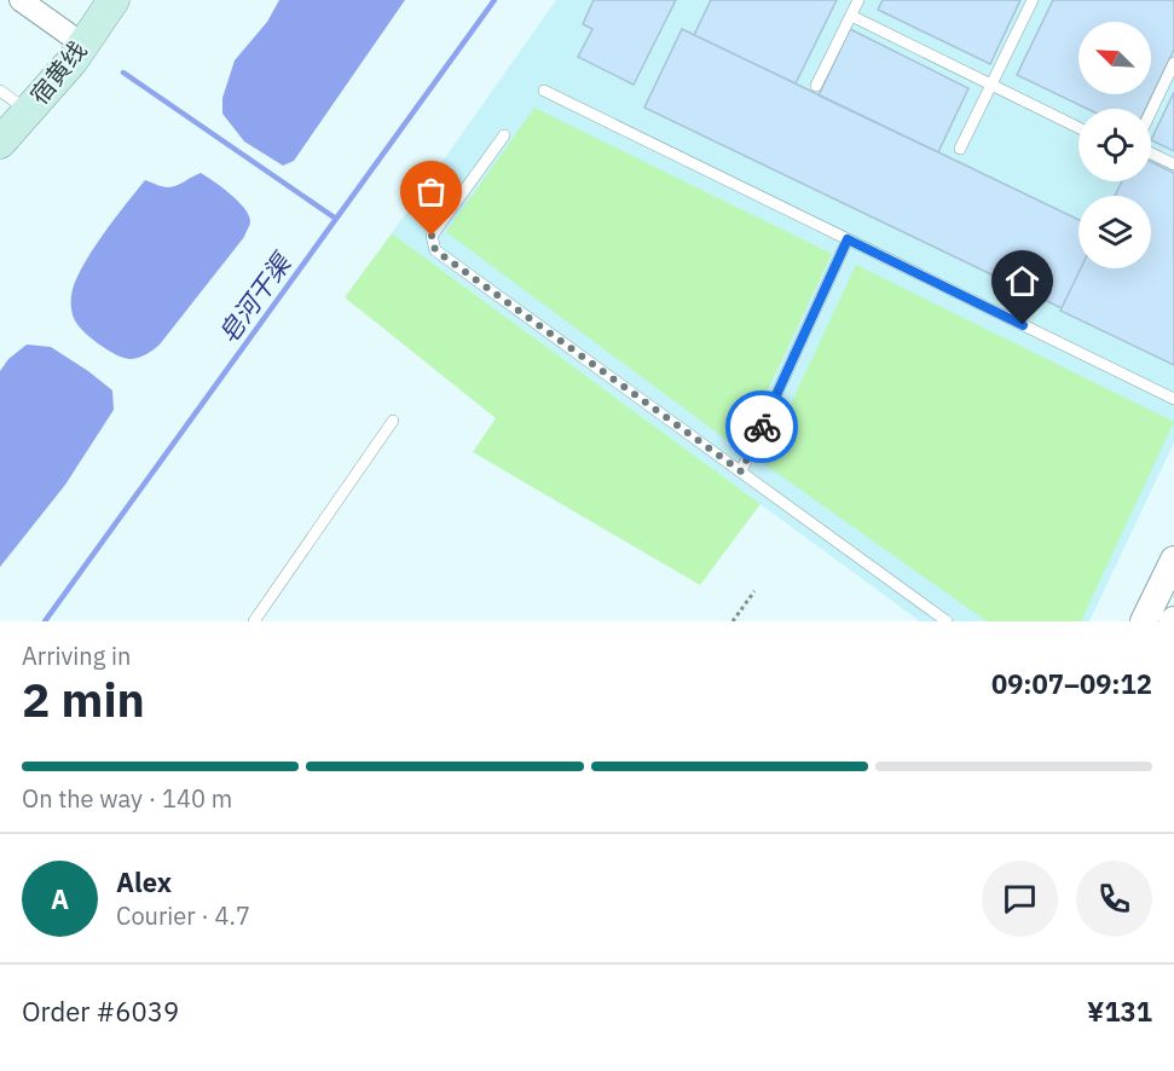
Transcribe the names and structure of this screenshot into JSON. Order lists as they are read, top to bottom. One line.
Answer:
{"streets":{"main road":["宿黄线"]},"water":["皂河干渠"],"north":"top left","page":{"heading":["2 min","Arriving in","09:07–09:12"],"panel":["Alex","Courier · 4.7","Order #6039","¥131"],"bar":"On the way · 140 m","round":"A"}}
